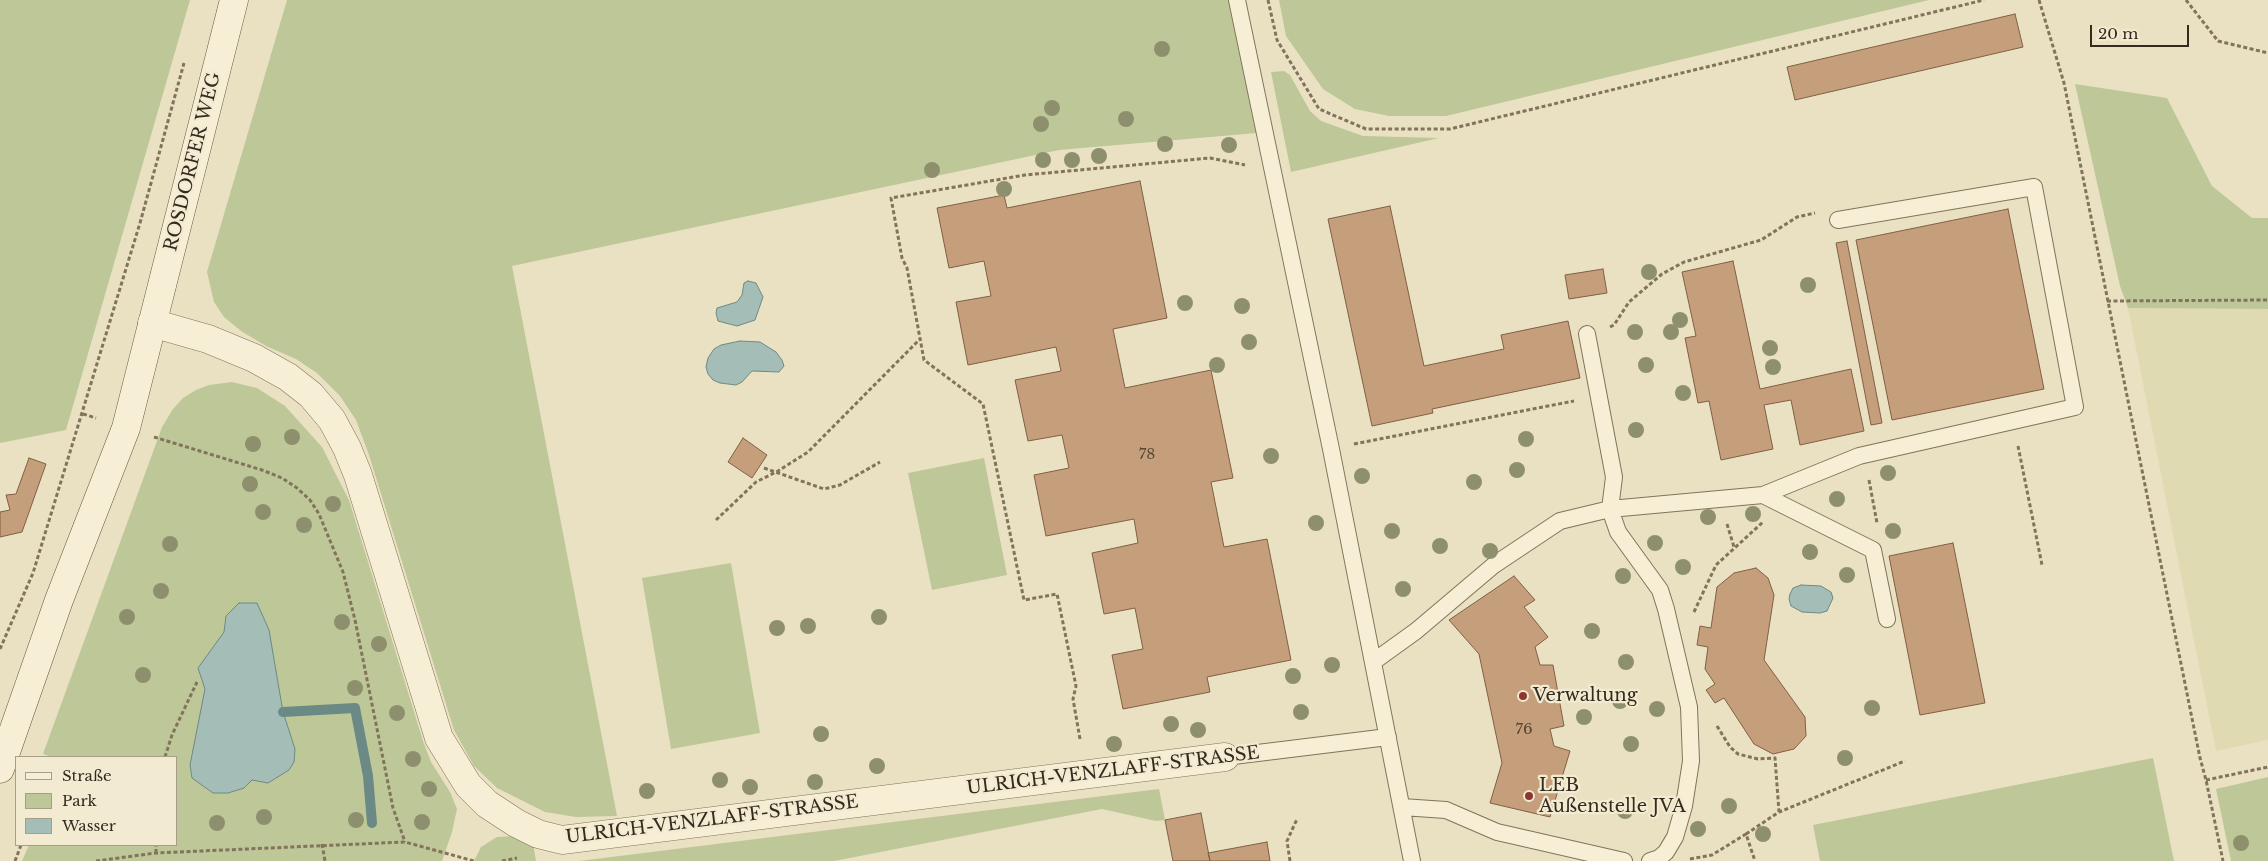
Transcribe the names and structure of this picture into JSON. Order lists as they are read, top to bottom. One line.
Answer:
{"streets":{"street":["ROSDORFER WEG","ULRICH-VENZLAFF-STRASSE"]},"crossings":[["ROSDORFER WEG","ULRICH-VENZLAFF-STRASSE"]],"places":["Verwaltung","LEB Außenstelle JVA"],"house_numbers":["78","76"],"legend":["Straße","Park","Wasser"],"scale_bar":"20 m"}
